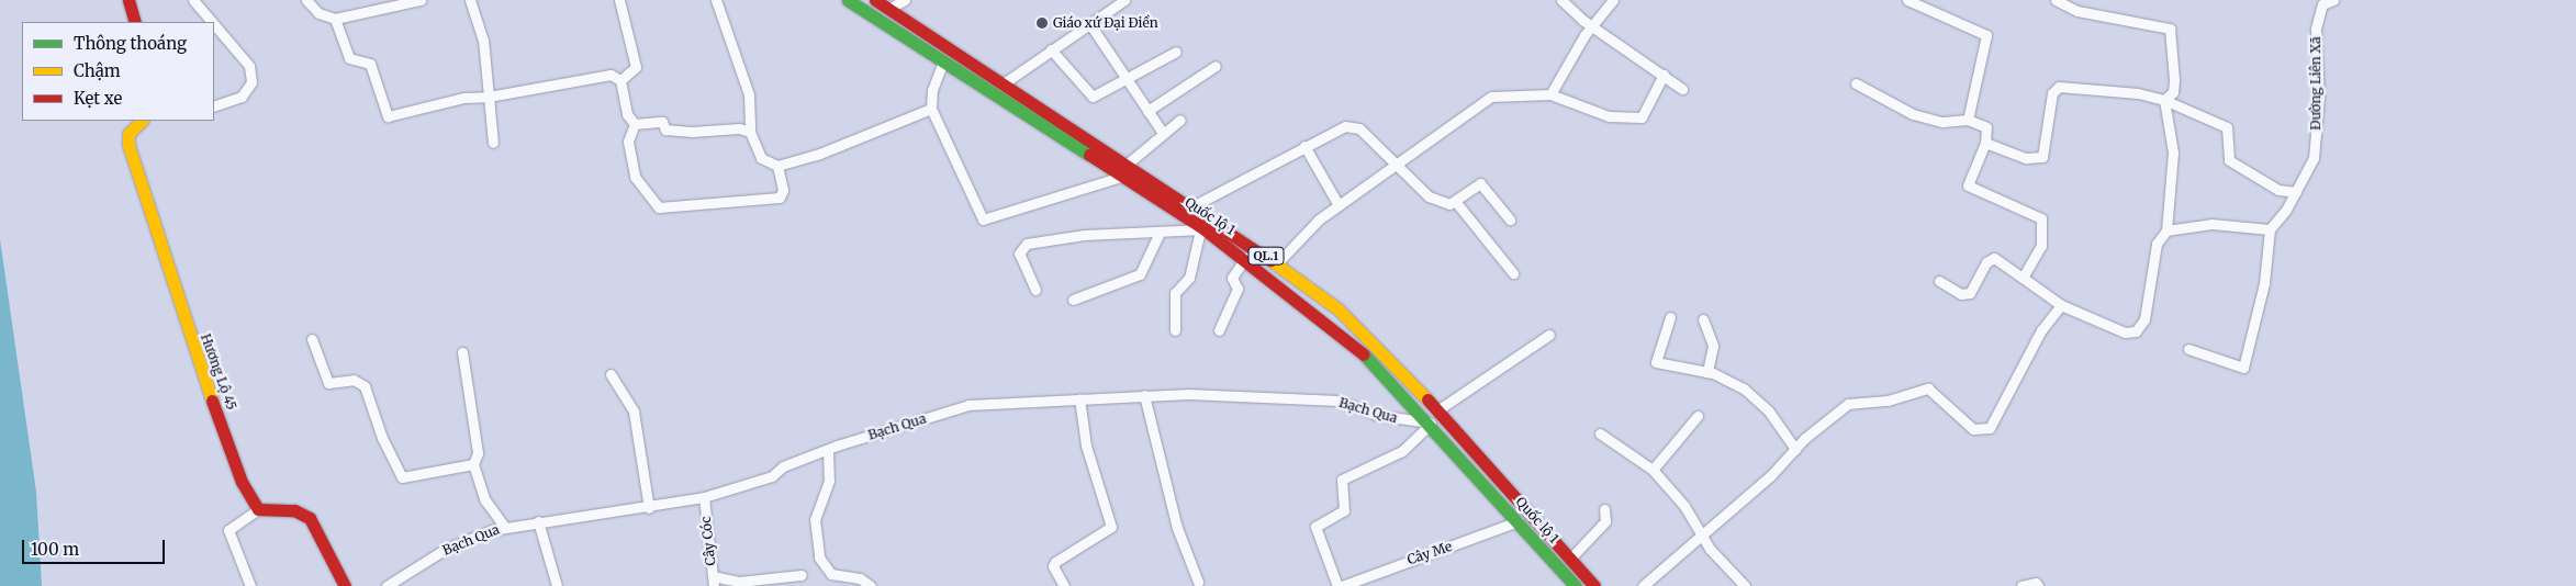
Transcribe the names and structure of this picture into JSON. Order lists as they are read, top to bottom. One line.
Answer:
{"streets":{"main road":["Quốc lộ 1","QL.1","Hương Lộ 45"],"street":["Đường Liên Xã","Bạch Qua","Cây Cóc","Cây Me"]},"crossings":[["Quốc lộ 1","Bạch Qua"],["Quốc lộ 1","Cây Me"],["Bạch Qua","Cây Cóc"]],"places":["Giáo xứ Đại Điền"],"legend":["Thông thoáng","Chậm","Kẹt xe"],"scale_bar":"100 m"}
